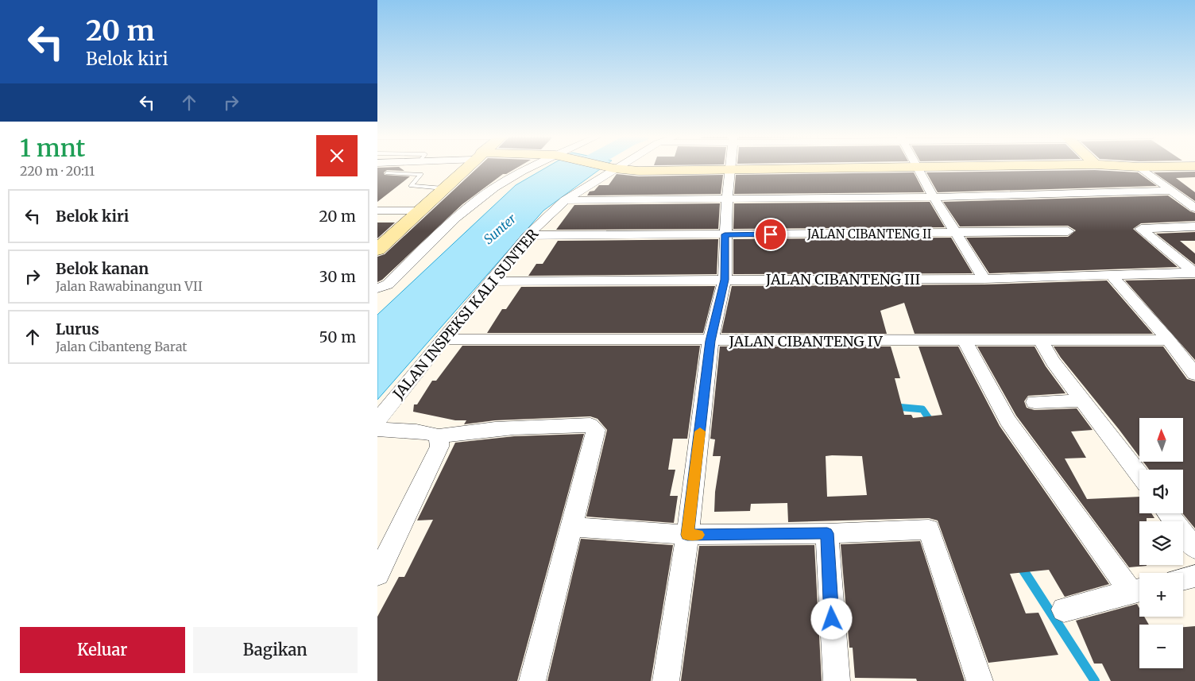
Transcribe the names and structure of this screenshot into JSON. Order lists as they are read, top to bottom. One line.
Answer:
{"streets":{"street":["JALAN CIBANTENG II","JALAN CIBANTENG III","JALAN INSPEKSI KALI SUNTER","JALAN CIBANTENG IV"]},"crossings":[["JALAN CIBANTENG II","JALAN INSPEKSI KALI SUNTER"],["JALAN CIBANTENG III","JALAN INSPEKSI KALI SUNTER"],["JALAN INSPEKSI KALI SUNTER","JALAN CIBANTENG IV"]],"water":["Sunter"],"north":"top","page":{"turn":["20 m","Belok kiri"],"heading":["1 mnt","220 m · 20:11"],"list":[{"name":"Belok kiri","value":"20 m"},{"name":"Belok kanan","note":"Jalan Rawabinangun VII","value":"30 m"},{"name":"Lurus","note":"Jalan Cibanteng Barat","value":"50 m"}],"map_buttons":["+","−"],"buttons":["Keluar","Bagikan"]}}
